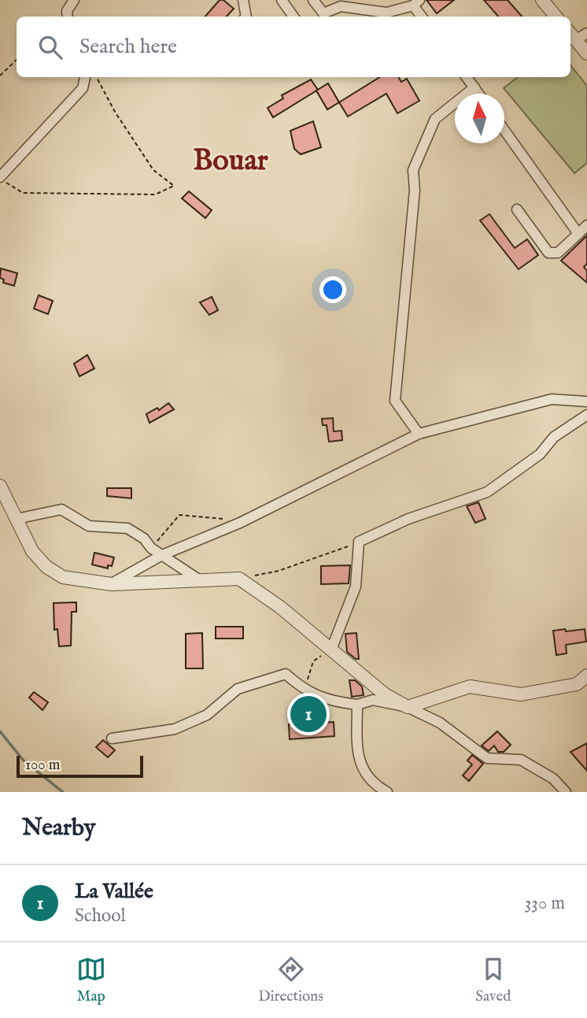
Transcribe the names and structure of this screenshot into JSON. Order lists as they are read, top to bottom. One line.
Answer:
{"districts":["Bouar"],"scale_bar":"100 m","north":"top","page":{"search":"Search here","pins":"1","scale":"100 m","heading":"Nearby","list":[{"mark":"1","name":"La Vallée","note":"School","value":"330 m"}],"nav":["Map","Directions","Saved"]}}
